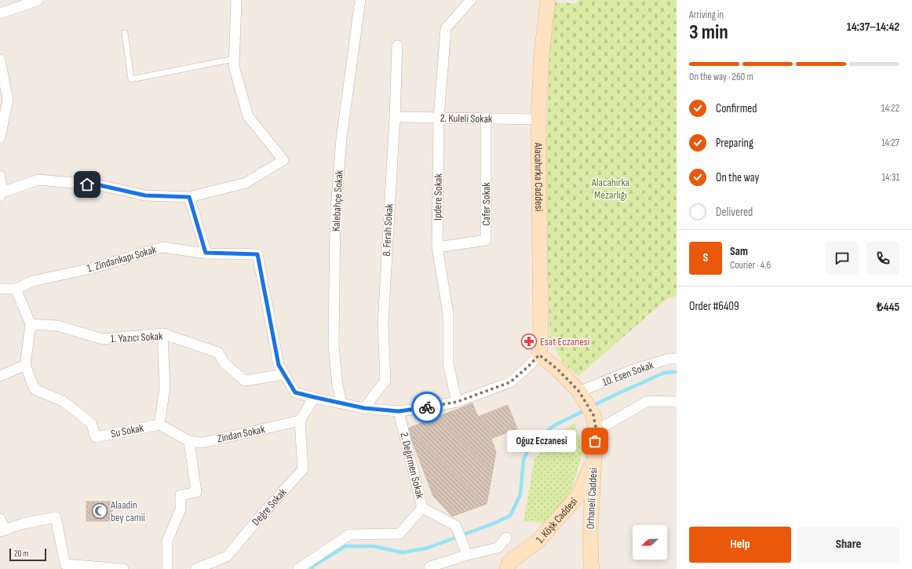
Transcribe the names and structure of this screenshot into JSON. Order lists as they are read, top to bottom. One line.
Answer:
{"streets":{"main road":["Alacahırka Caddesi","Orhaneli Caddesi","1. Köşk Caddesi"],"street":["2. Kuleli Sokak","Ipdere Sokak","Kalebahçe Sokak","Cafer Sokak","8. Ferah Sokak","1. Zindankapı Sokak","1. Yazıcı Sokak","10. Esen Sokak","Su Sokak","Zindan Sokak","2. Değirmen Sokak","Değre Sokak"]},"crossings":[["2. Kuleli Sokak","Alacahırka Caddesi"],["2. Kuleli Sokak","Ipdere Sokak"],["2. Kuleli Sokak","Cafer Sokak"],["2. Kuleli Sokak","8. Ferah Sokak"],["Alacahırka Caddesi","1. Zindankapı Sokak"],["Alacahırka Caddesi","Orhaneli Caddesi"],["Ipdere Sokak","Cafer Sokak"],["Ipdere Sokak","1. Zindankapı Sokak"],["Kalebahçe Sokak","1. Zindankapı Sokak"],["8. Ferah Sokak","1. Zindankapı Sokak"],["1. Zindankapı Sokak","1. Yazıcı Sokak"],["1. Zindankapı Sokak","2. Değirmen Sokak"],["1. Zindankapı Sokak","Orhaneli Caddesi"],["10. Esen Sokak","Orhaneli Caddesi"],["Su Sokak","Zindan Sokak"],["Zindan Sokak","Değre Sokak"],["Orhaneli Caddesi","1. Köşk Caddesi"]],"parks":["Alacahırka Mezarlığı"],"places":{"pharmacy":["Esat Eczanesi"],"other":["Oğuz Eczanesi"],"mosque":["Alaadin bey camii"]},"scale_bar":"20 m","north":"left","page":{"heading":["3 min","Arriving in","14:37–14:42"],"panel":["Sam","Courier · 4.6","Order #6409","₺445"],"bar":"On the way · 260 m","list":[["Confirmed","14:22"],["Preparing","14:27"],["On the way","14:31"],"Delivered"],"round":"S","bubble":"Oğuz Eczanesi","buttons":["Help","Share"],"scale":"20 m"}}
